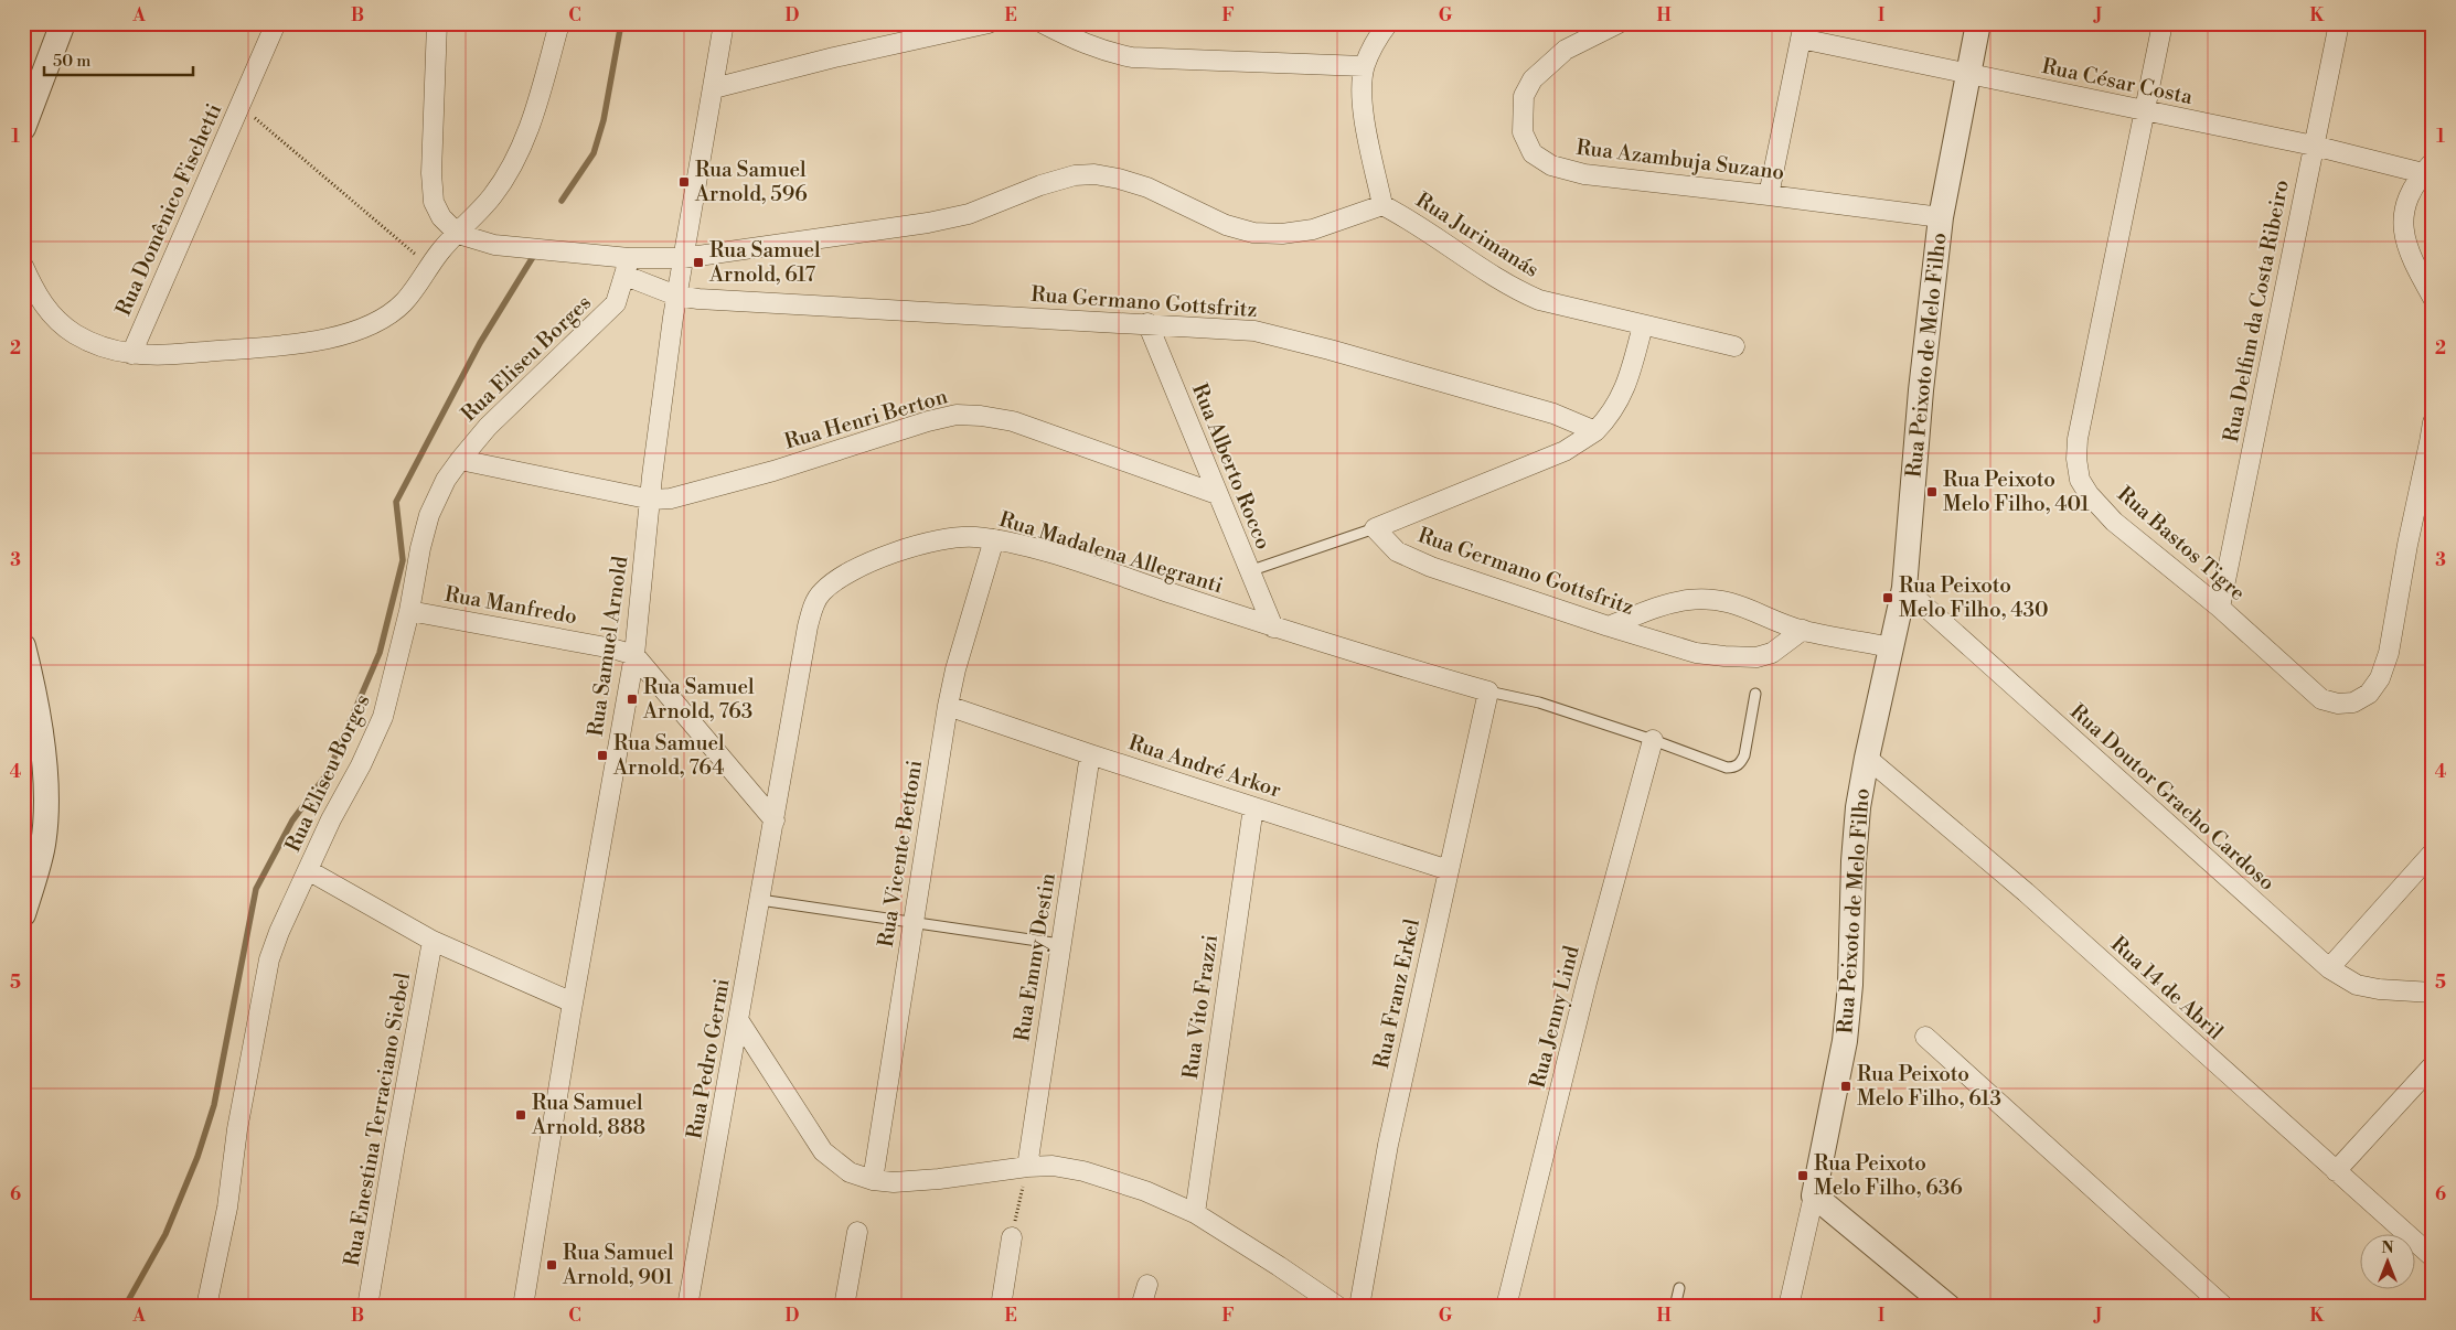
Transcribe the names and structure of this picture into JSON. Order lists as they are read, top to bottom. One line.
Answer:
{"streets":{"street":["Rua César Costa","Rua Azambuja Suzano","Rua Domênico Fischetti","Rua Jurimanás","Rua Germano Gottsfritz","Rua Delfim da Costa Ribeiro","Rua Peixoto de Melo Filho","Rua Eliseu Borges","Rua Henri Berton","Rua Alberto Rocco","Rua Bastos Tigre","Rua Madalena Allegranti","Rua Manfredo","Rua Samuel Arnold","Rua André Arkor","Rua Doutor Gracho Cardoso","Rua Vicente Bettoni","Rua Emmy Destin","Rua 14 de Abril","Rua Franz Erkel","Rua Vito Frazzi","Rua Jenny Lind","Rua Pedro Germi","Rua Enestina Terraciano Siebel"]},"crossings":[["Rua César Costa","Rua Delfim da Costa Ribeiro"],["Rua César Costa","Rua Peixoto de Melo Filho"],["Rua César Costa","Rua Bastos Tigre"],["Rua Azambuja Suzano","Rua Peixoto de Melo Filho"],["Rua Jurimanás","Rua Germano Gottsfritz"],["Rua Germano Gottsfritz","Rua Eliseu Borges"],["Rua Germano Gottsfritz","Rua Alberto Rocco"],["Rua Germano Gottsfritz","Rua Samuel Arnold"],["Rua Delfim da Costa Ribeiro","Rua Bastos Tigre"],["Rua Peixoto de Melo Filho","Rua Doutor Gracho Cardoso"],["Rua Peixoto de Melo Filho","Rua 14 de Abril"],["Rua Eliseu Borges","Rua Henri Berton"],["Rua Eliseu Borges","Rua Manfredo"],["Rua Henri Berton","Rua Alberto Rocco"],["Rua Henri Berton","Rua Samuel Arnold"],["Rua Alberto Rocco","Rua Madalena Allegranti"],["Rua Madalena Allegranti","Rua Vicente Bettoni"],["Rua Madalena Allegranti","Rua Franz Erkel"],["Rua Madalena Allegranti","Rua Pedro Germi"],["Rua Manfredo","Rua Samuel Arnold"],["Rua André Arkor","Rua Vicente Bettoni"],["Rua André Arkor","Rua Emmy Destin"],["Rua André Arkor","Rua Franz Erkel"],["Rua André Arkor","Rua Vito Frazzi"]],"places":{"transit":["Rua Samuel Arnold, 596","Rua Samuel Arnold, 617","Rua Peixoto Melo Filho, 401","Rua Peixoto Melo Filho, 430","Rua Samuel Arnold, 763","Rua Samuel Arnold, 764","Rua Peixoto Melo Filho, 613","Rua Samuel Arnold, 888","Rua Peixoto Melo Filho, 636","Rua Samuel Arnold, 901"]},"scale_bar":"50 m","north":"top","grid":{"columns":["A","B","C","D","E","F","G","H","I","J","K"],"rows":["1","2","3","4","5","6"]}}
